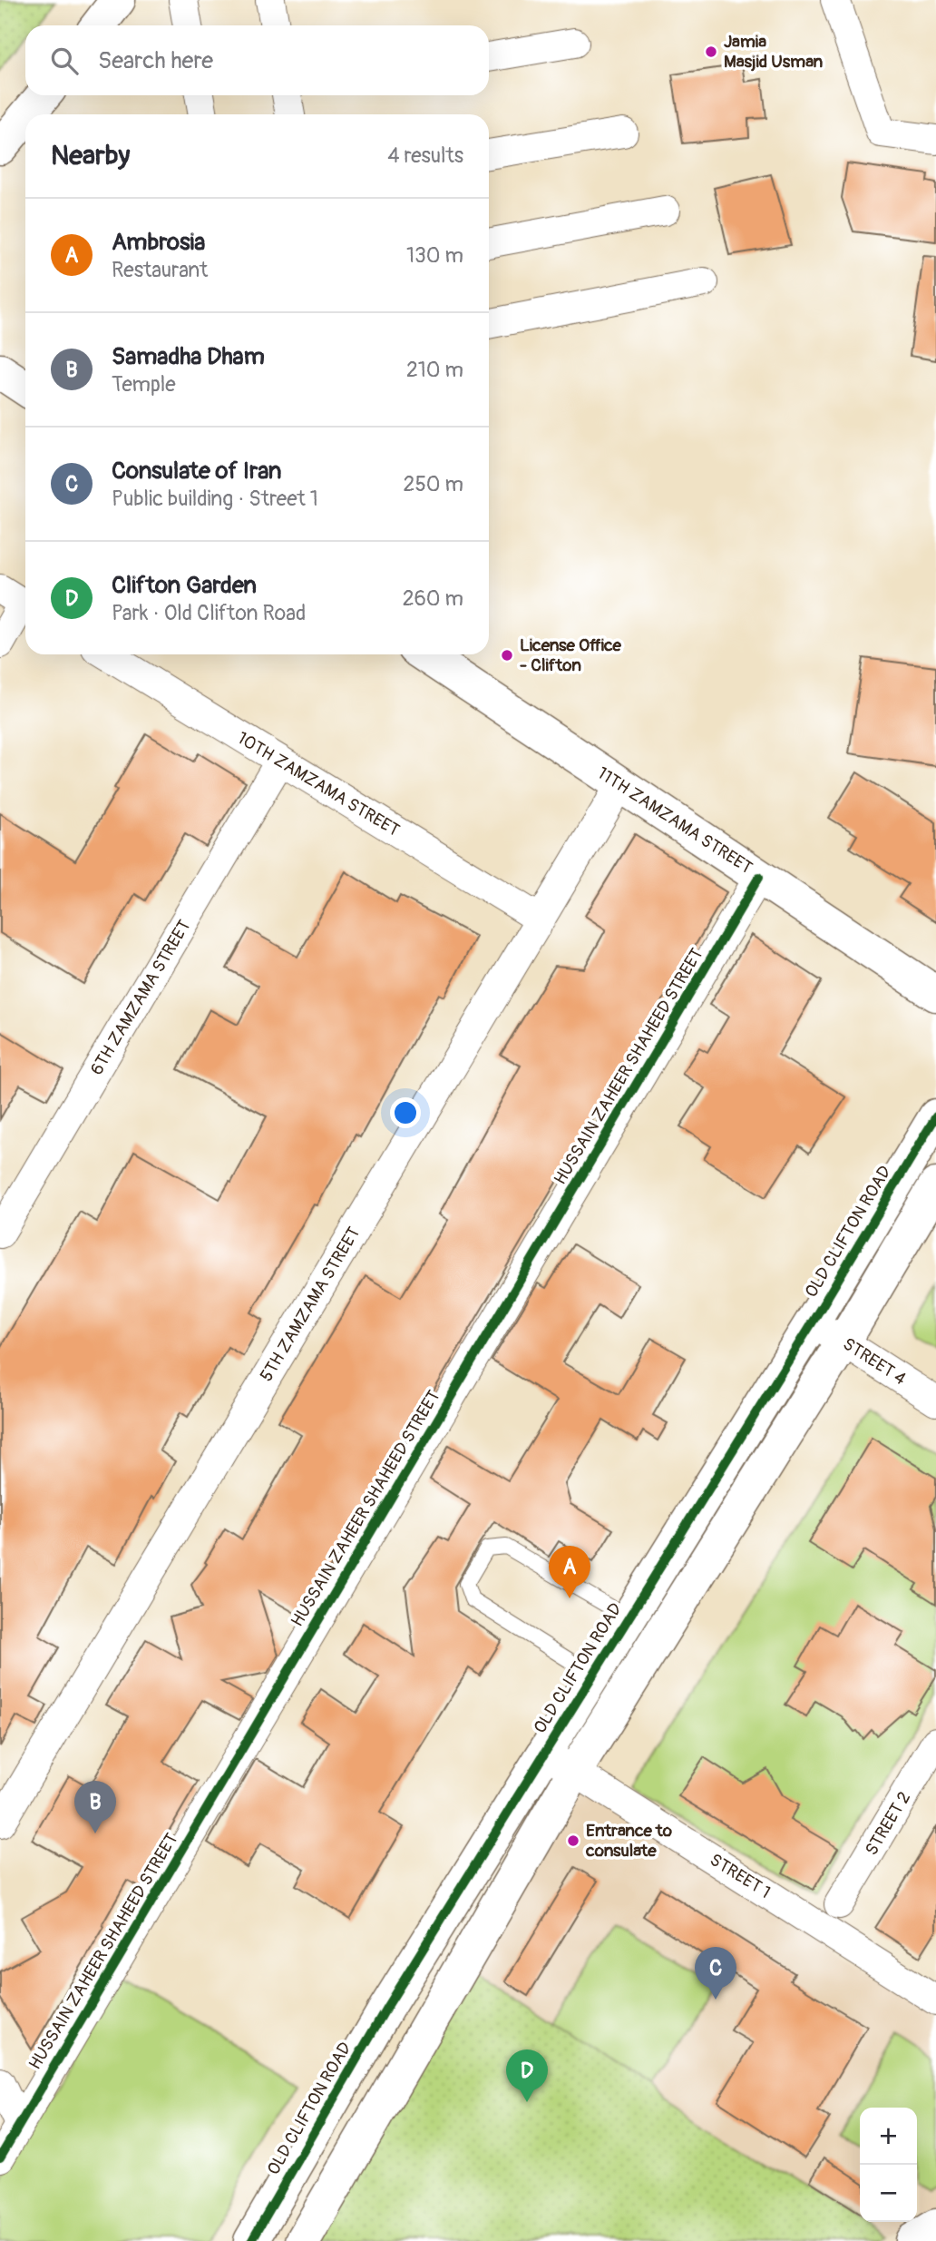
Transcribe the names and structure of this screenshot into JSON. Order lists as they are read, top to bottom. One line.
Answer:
{"streets":{"street":["10TH ZAMZAMA STREET","11TH ZAMZAMA STREET","6TH ZAMZAMA STREET","HUSSAIN ZAHEER SHAHEED STREET","OLD CLIFTON ROAD","5TH ZAMZAMA STREET","STREET 4","STREET 2","STREET 1"]},"crossings":[["10TH ZAMZAMA STREET","6TH ZAMZAMA STREET"],["10TH ZAMZAMA STREET","5TH ZAMZAMA STREET"],["11TH ZAMZAMA STREET","HUSSAIN ZAHEER SHAHEED STREET"],["11TH ZAMZAMA STREET","5TH ZAMZAMA STREET"],["OLD CLIFTON ROAD","STREET 4"],["OLD CLIFTON ROAD","STREET 1"]],"places":["Jamia Masjid Usman","License Office - Clifton","Entrance to consulate"],"page":{"search":"Search here","heading":["Nearby","4 results"],"list":[{"mark":"A","name":"Ambrosia","note":"Restaurant","value":"130 m"},{"mark":"B","name":"Samadha Dham","note":"Temple","value":"210 m"},{"mark":"C","name":"Consulate of Iran","note":"Public building · Street 1","value":"250 m"},{"mark":"D","name":"Clifton Garden","note":"Park · Old Clifton Road","value":"260 m"}],"pins":["A","B","C","D"],"map_buttons":["+","−"]}}
